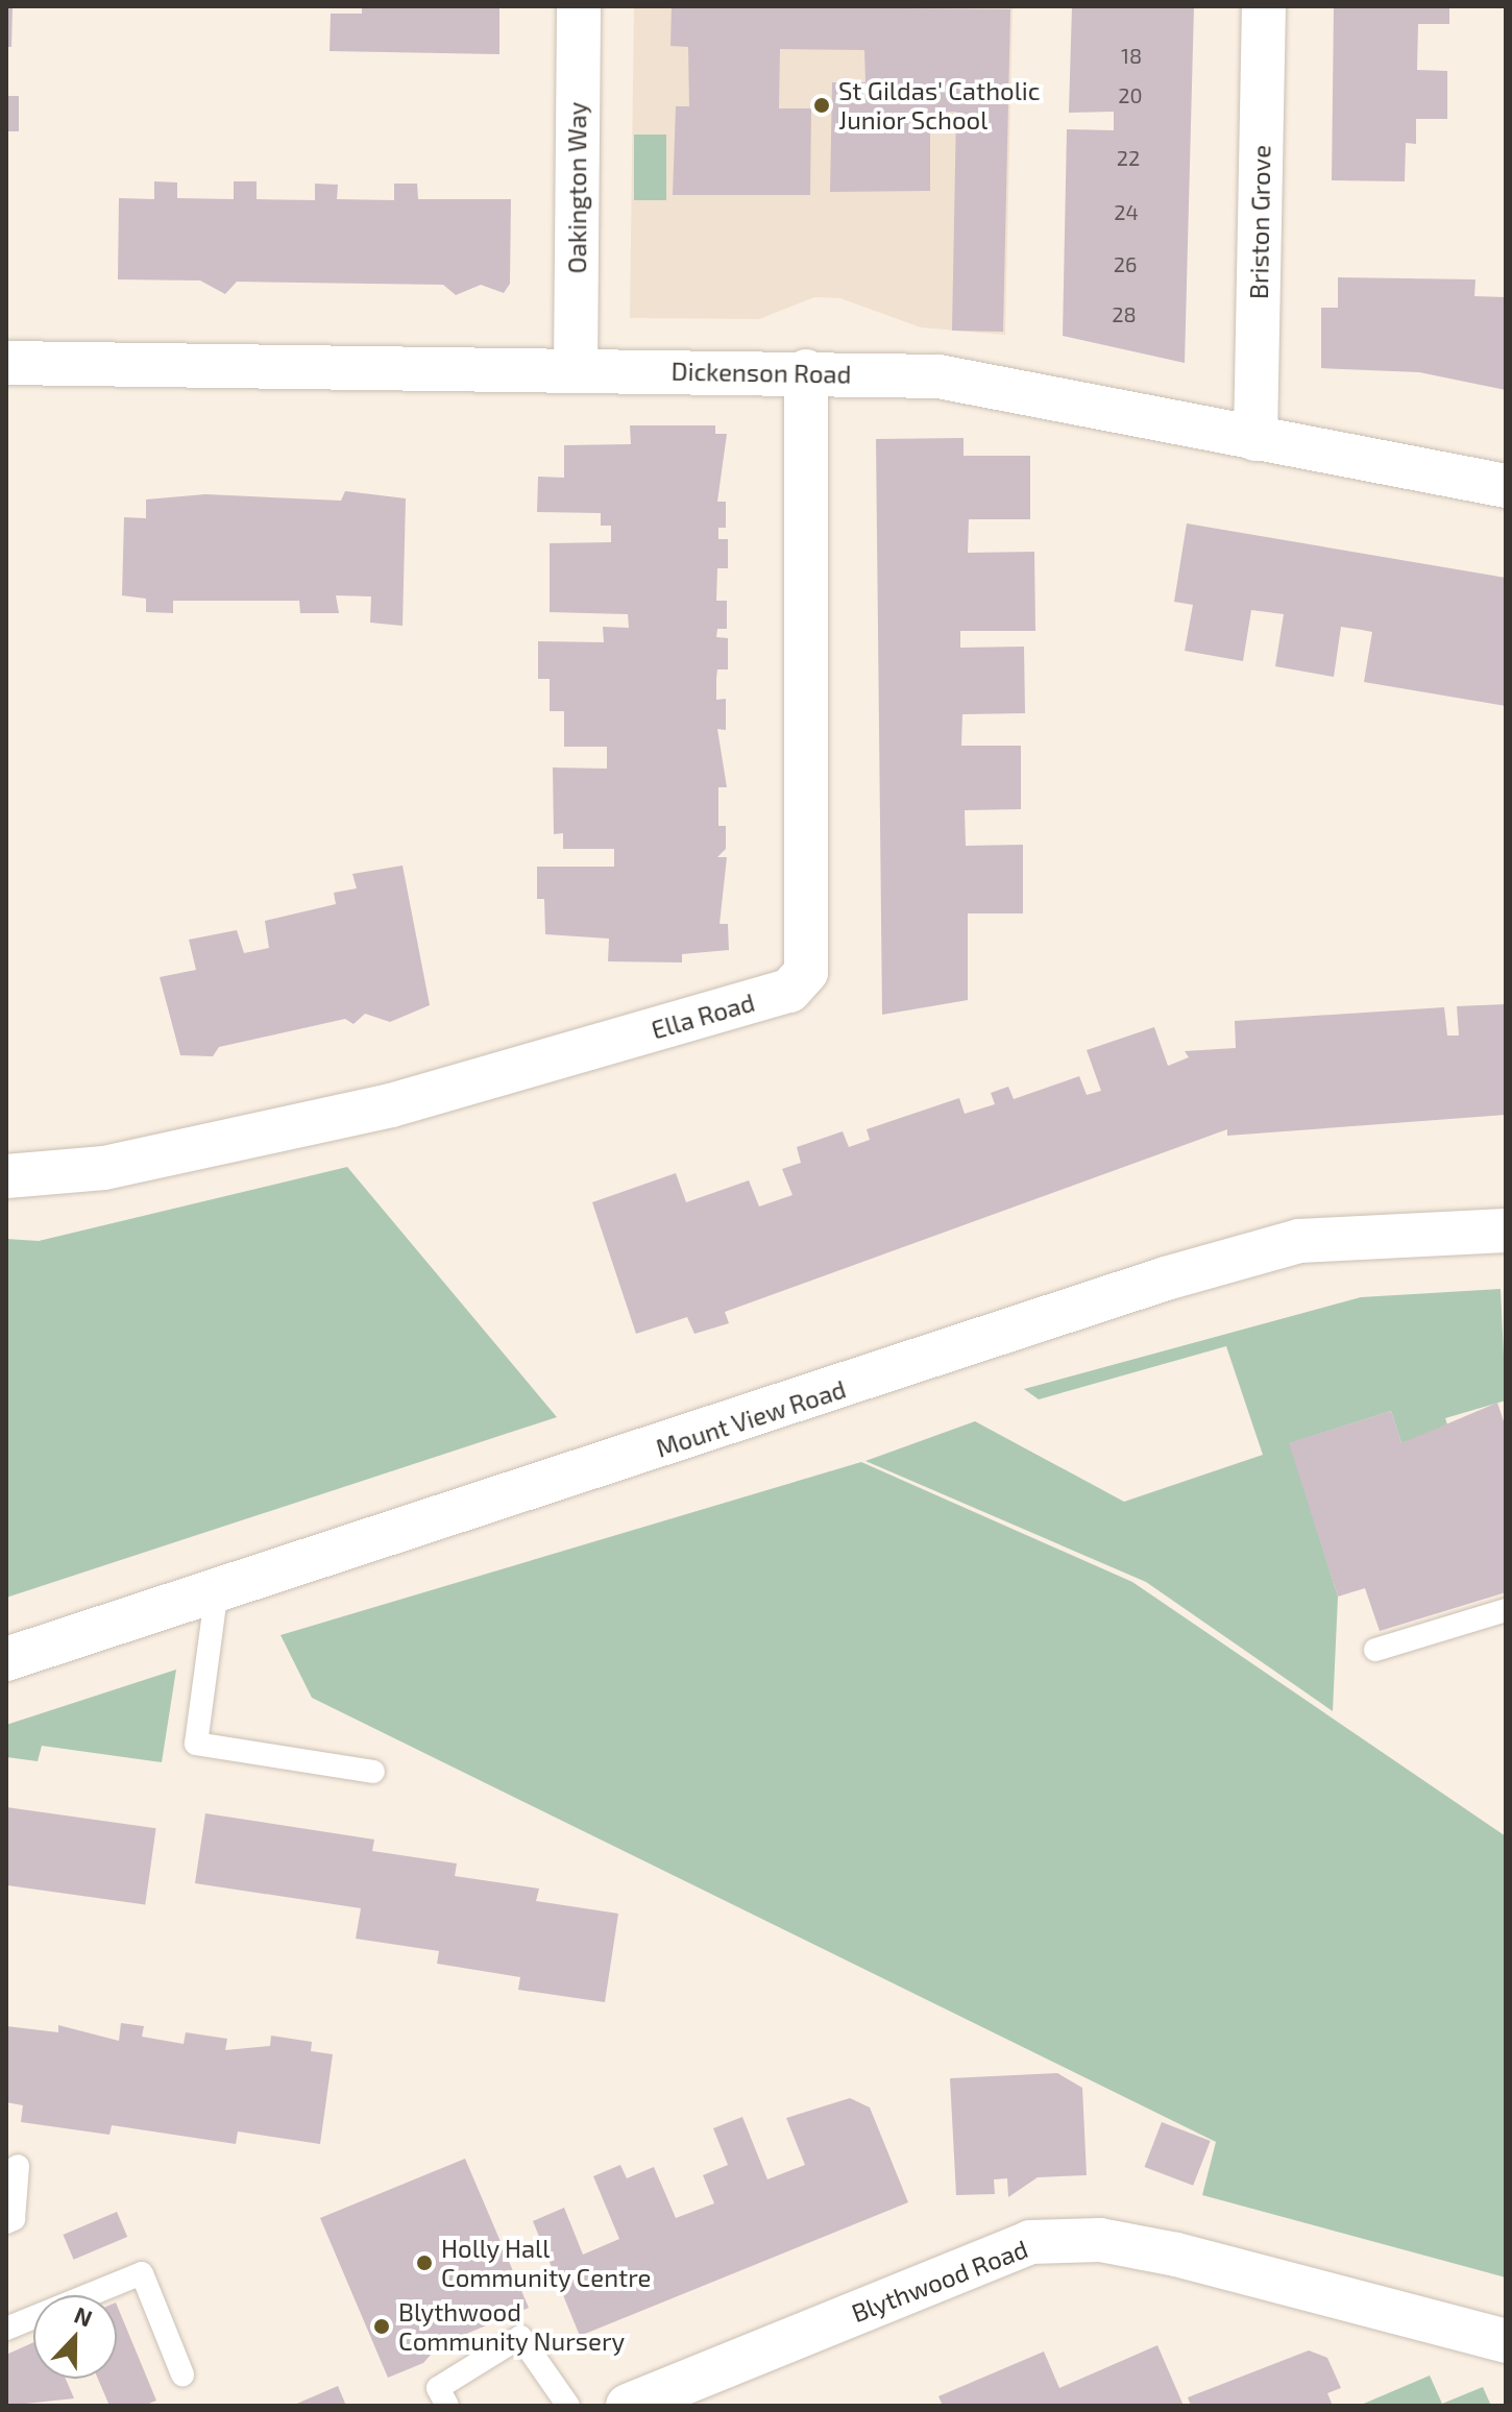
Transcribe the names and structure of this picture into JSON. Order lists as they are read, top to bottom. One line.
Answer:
{"streets":{"street":["Oakington Way","Briston Grove","Dickenson Road","Ella Road","Mount View Road","Blythwood Road"]},"crossings":[["Oakington Way","Dickenson Road"],["Briston Grove","Dickenson Road"],["Dickenson Road","Ella Road"]],"places":["St Gildas' Catholic Junior School","Holly Hall Community Centre","Blythwood Community Nursery"],"house_numbers":["18","20","22","24","26","28"],"north":"top"}
